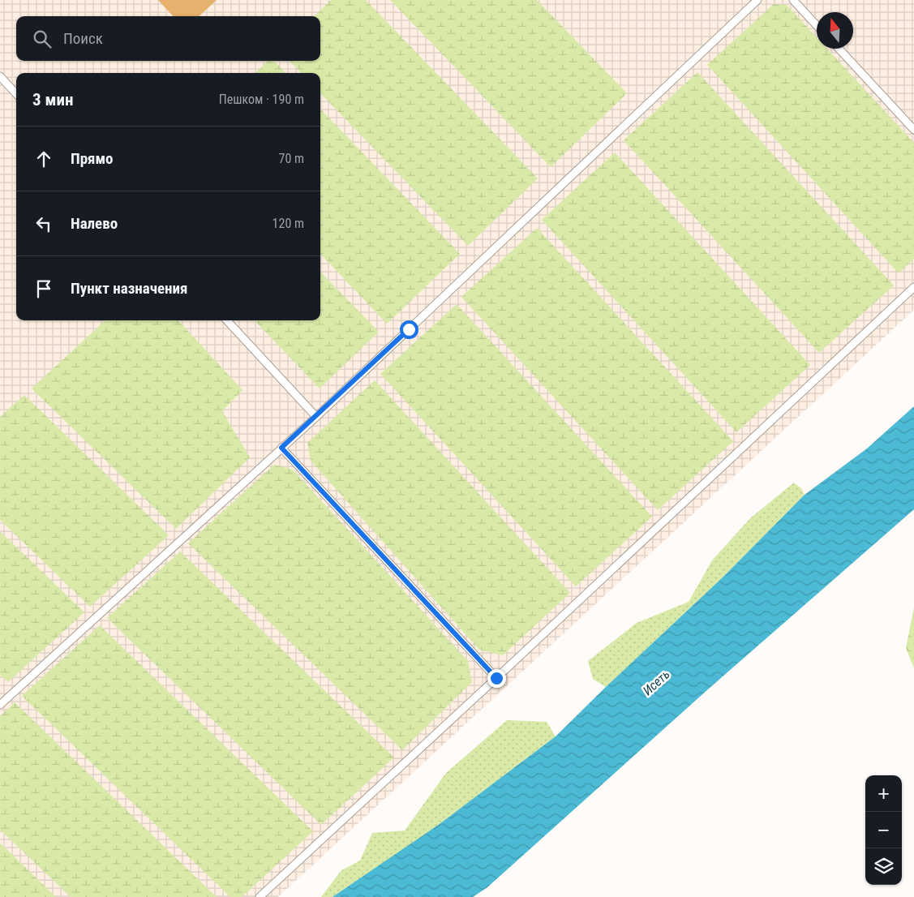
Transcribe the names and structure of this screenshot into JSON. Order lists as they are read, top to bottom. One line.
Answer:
{"water":["Исеть"],"north":"top","page":{"search":"Поиск","heading":["3 мин","Пешком · 190 m"],"list":[["Прямо","70 m"],["Налево","120 m"],"Пункт назначения"],"map_buttons":["+","−"]}}
